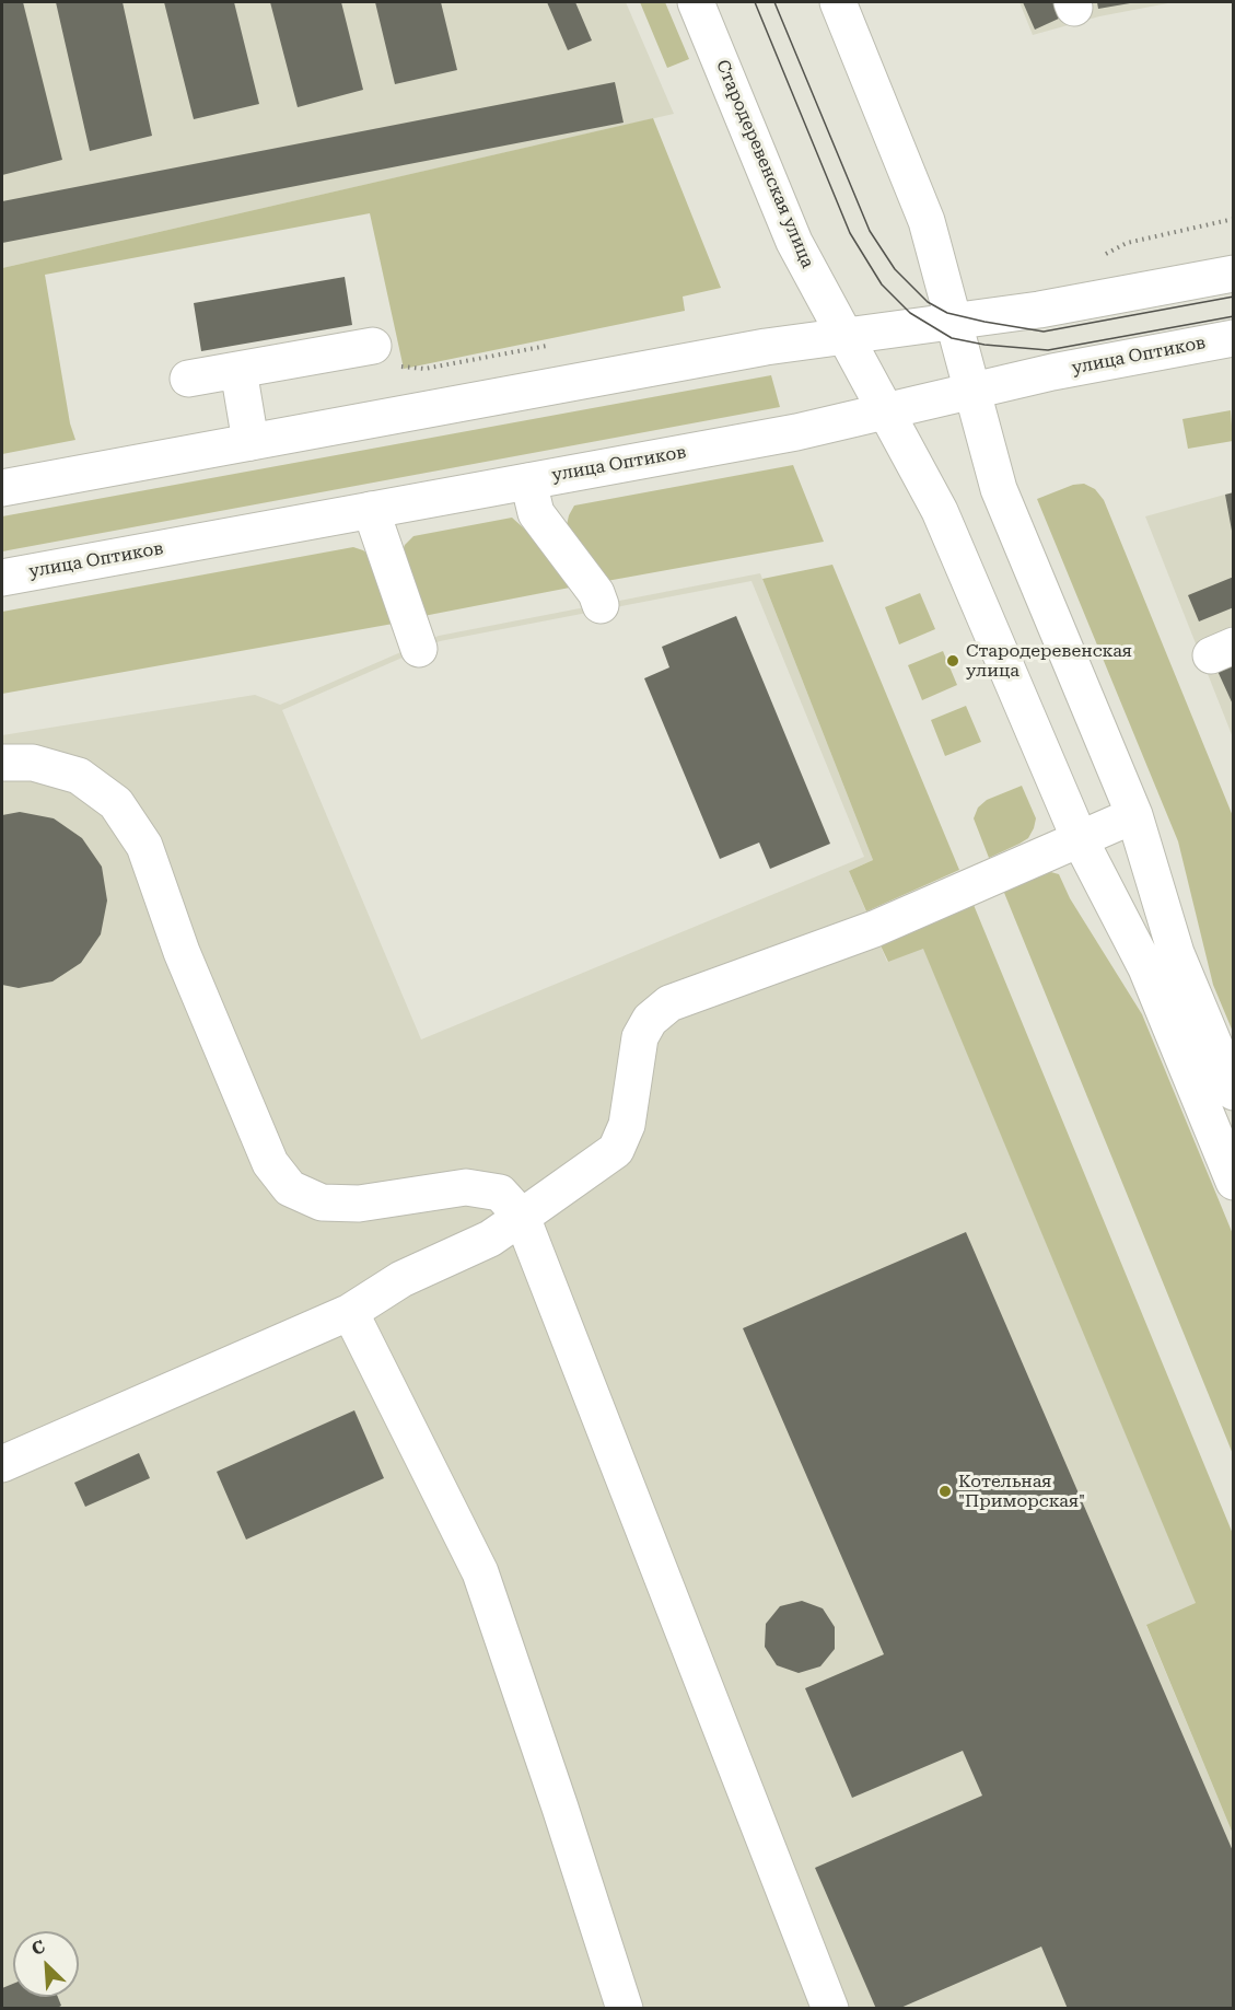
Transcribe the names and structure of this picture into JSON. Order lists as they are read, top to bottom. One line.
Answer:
{"streets":{"main road":["Стародеревенская улица","улица Оптиков"]},"crossings":[["Стародеревенская улица","улица Оптиков"]],"places":["Стародеревенская улица","Котельная \"Приморская\""],"north":"top left"}
